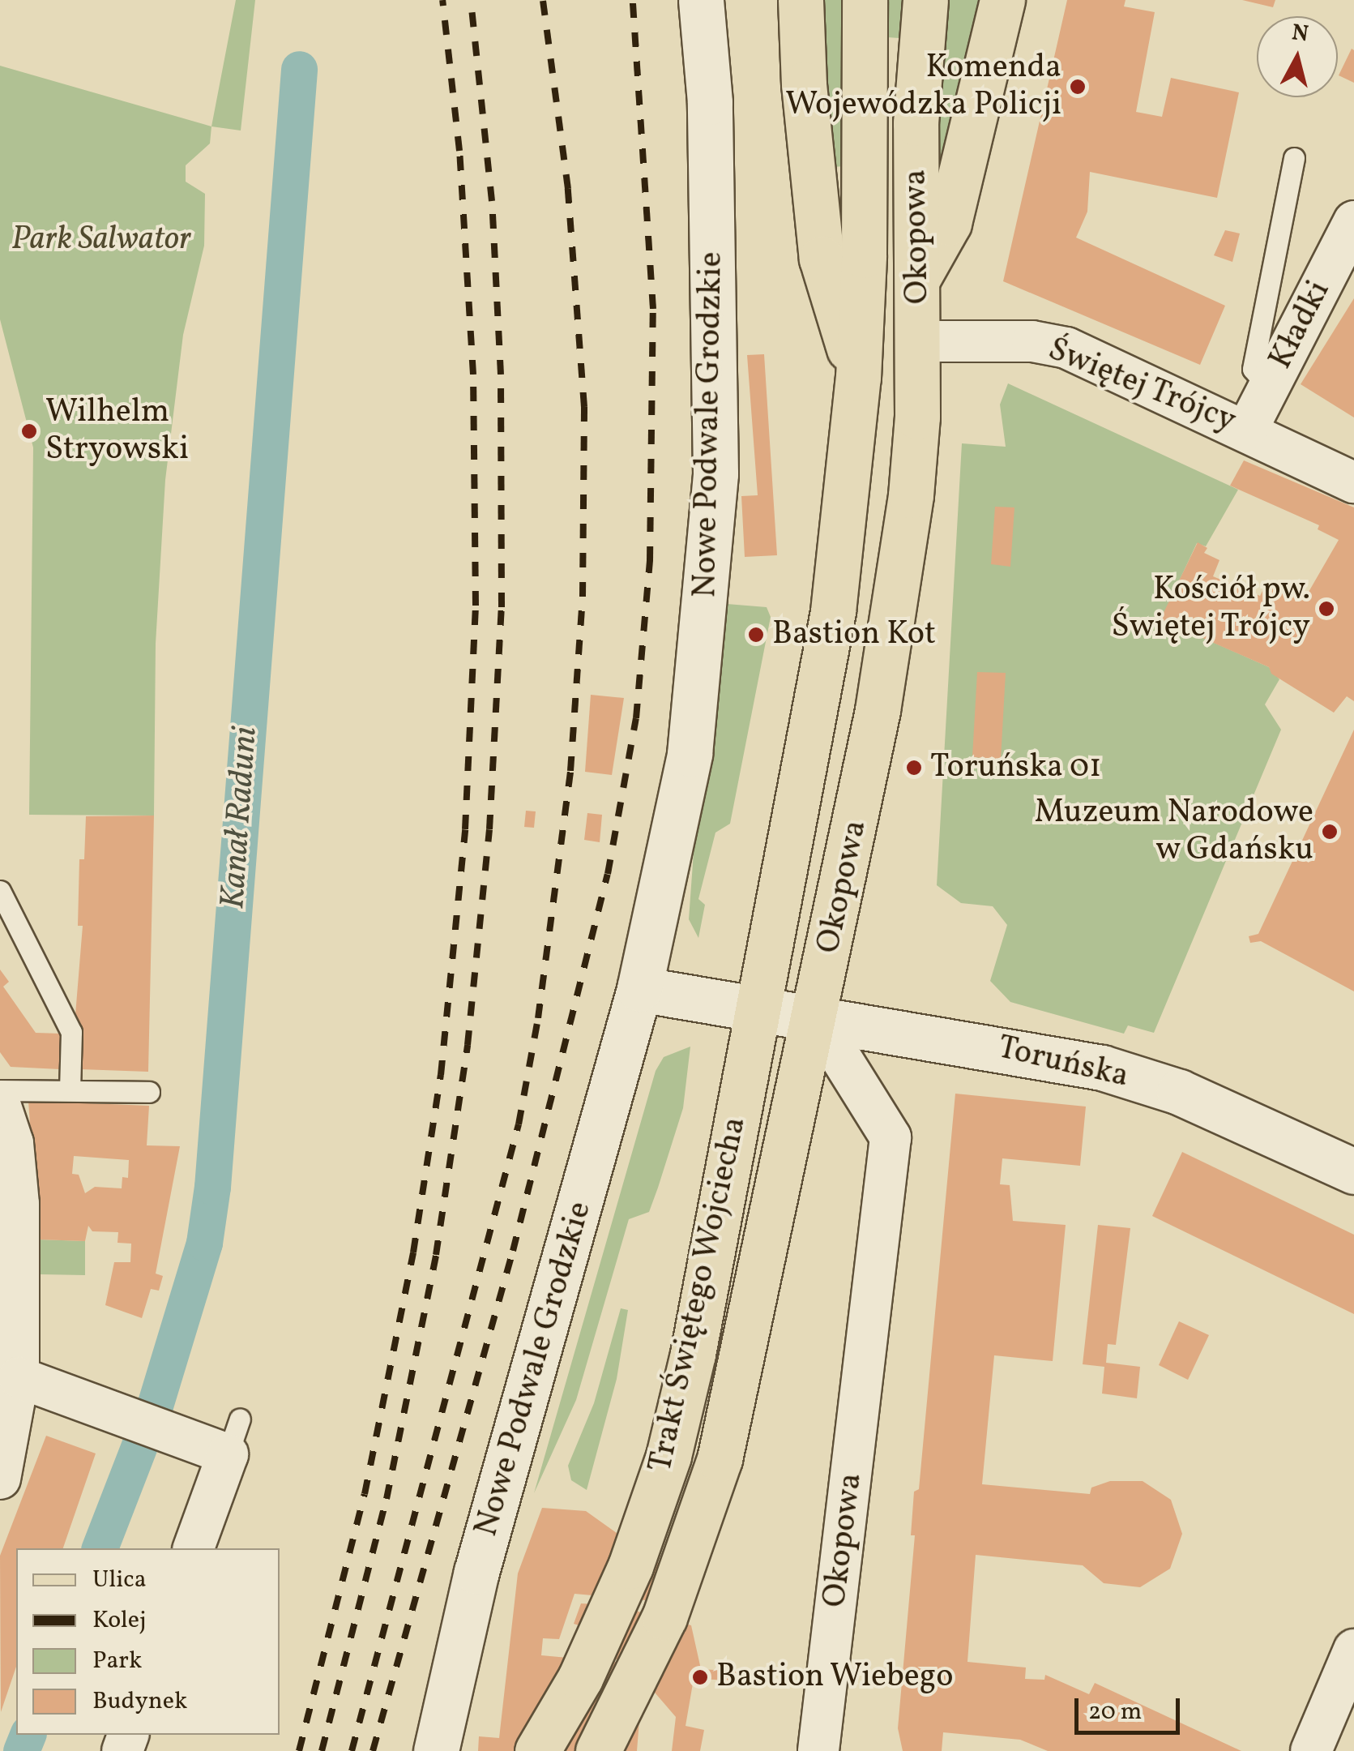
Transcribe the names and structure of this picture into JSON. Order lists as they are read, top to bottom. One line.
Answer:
{"streets":{"main road":["Okopowa","Trakt Świętego Wojciecha"],"street":["Kładki","Świętej Trójcy","Nowe Podwale Grodzkie","Toruńska"]},"crossings":[["Okopowa","Świętej Trójcy"],["Okopowa","Toruńska"],["Okopowa","Trakt Świętego Wojciecha"],["Kładki","Świętej Trójcy"],["Toruńska","Trakt Świętego Wojciecha"]],"water":["Kanał Raduni"],"parks":["Park Salwator"],"places":["Komenda Wojewódzka Policji","Wilhelm Stryowski","Kościół pw. Świętej Trójcy","Bastion Kot","Toruńska 01","Muzeum Narodowe w Gdańsku","Bastion Wiebego"],"legend":["Ulica","Kolej","Park","Budynek"],"scale_bar":"20 m","north":"top"}
